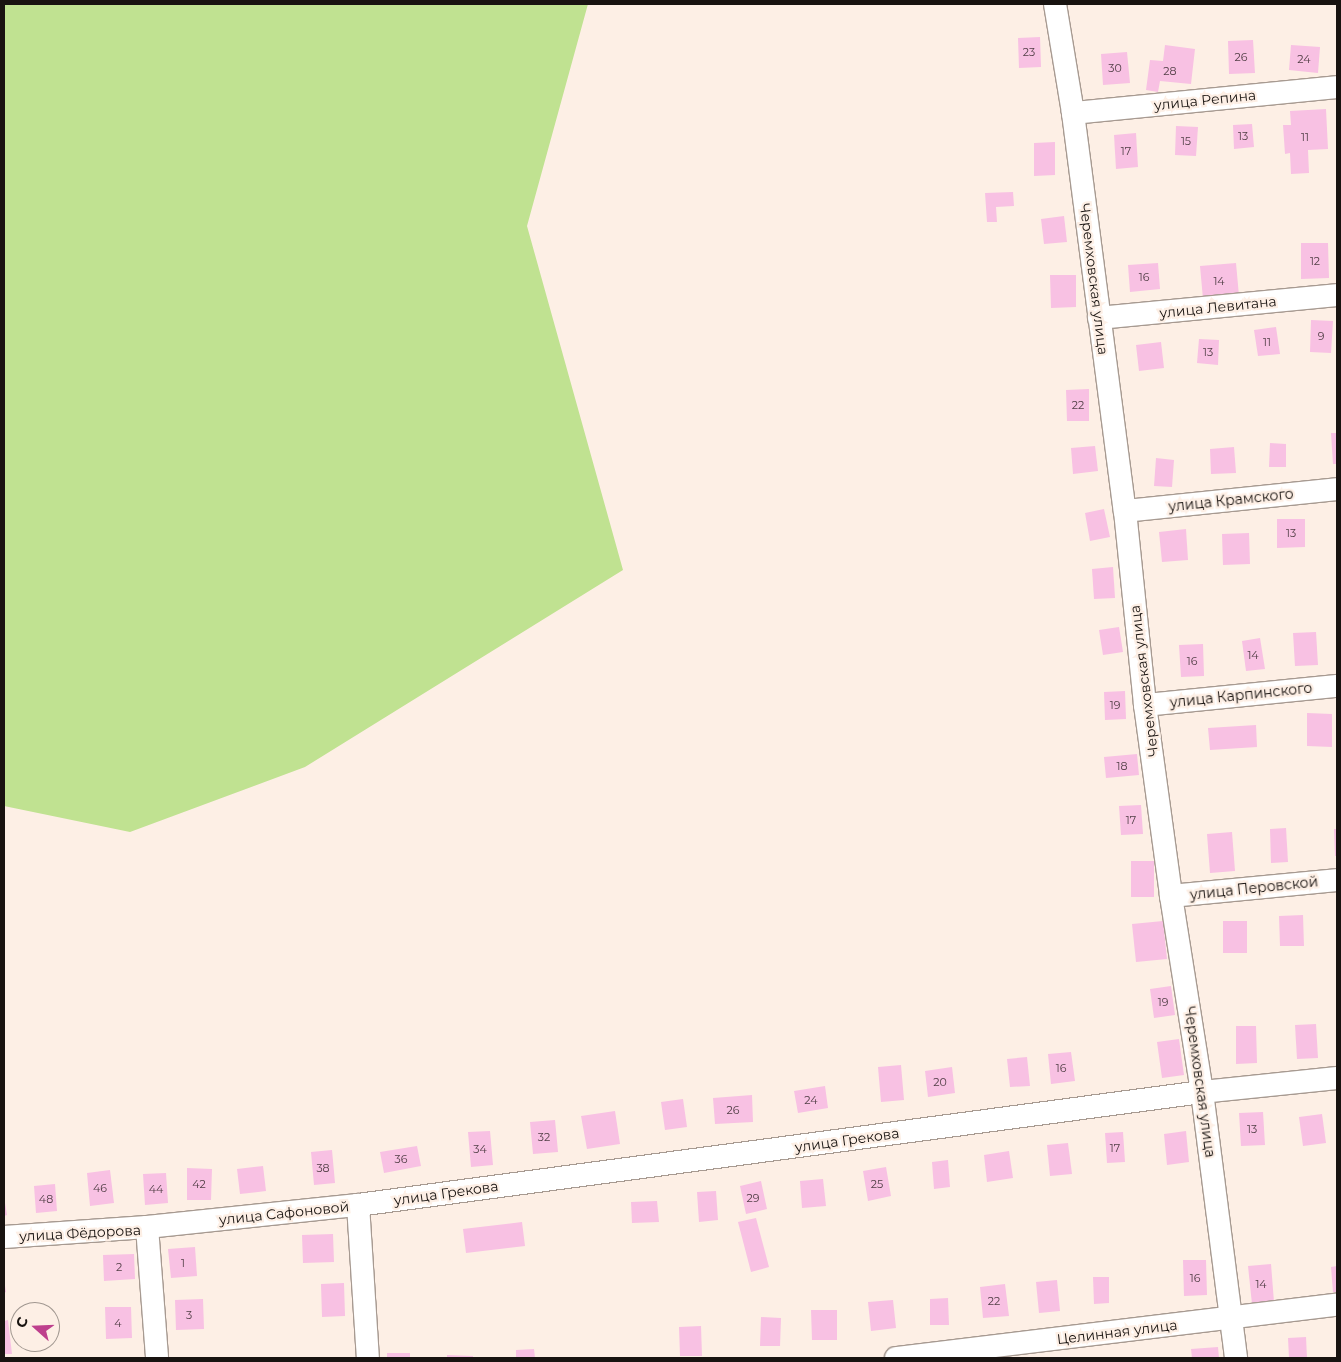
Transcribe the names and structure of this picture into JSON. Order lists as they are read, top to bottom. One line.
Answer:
{"streets":{"street":["улица Репина","Черемховская улица","улица Левитана","улица Крамского","улица Карпинского","улица Перовской","улица Грекова","улица Сафоновой","улица Фёдорова","Целинная улица"]},"crossings":[["улица Репина","Черемховская улица"],["Черемховская улица","улица Левитана"],["Черемховская улица","улица Крамского"],["Черемховская улица","улица Карпинского"],["Черемховская улица","улица Перовской"],["Черемховская улица","улица Грекова"],["Черемховская улица","Целинная улица"],["улица Грекова","улица Сафоновой"],["улица Сафоновой","улица Фёдорова"]],"house_numbers":["23","26","24","30","28","13","11","15","17","12","16","14","9","11","13","22","13","14","16","19","18","17","19","16","20","24","26","13","32","17","34","36","38","42","25","46","44","29","48","1","2","16","14","22","3","4"],"north":"left"}
